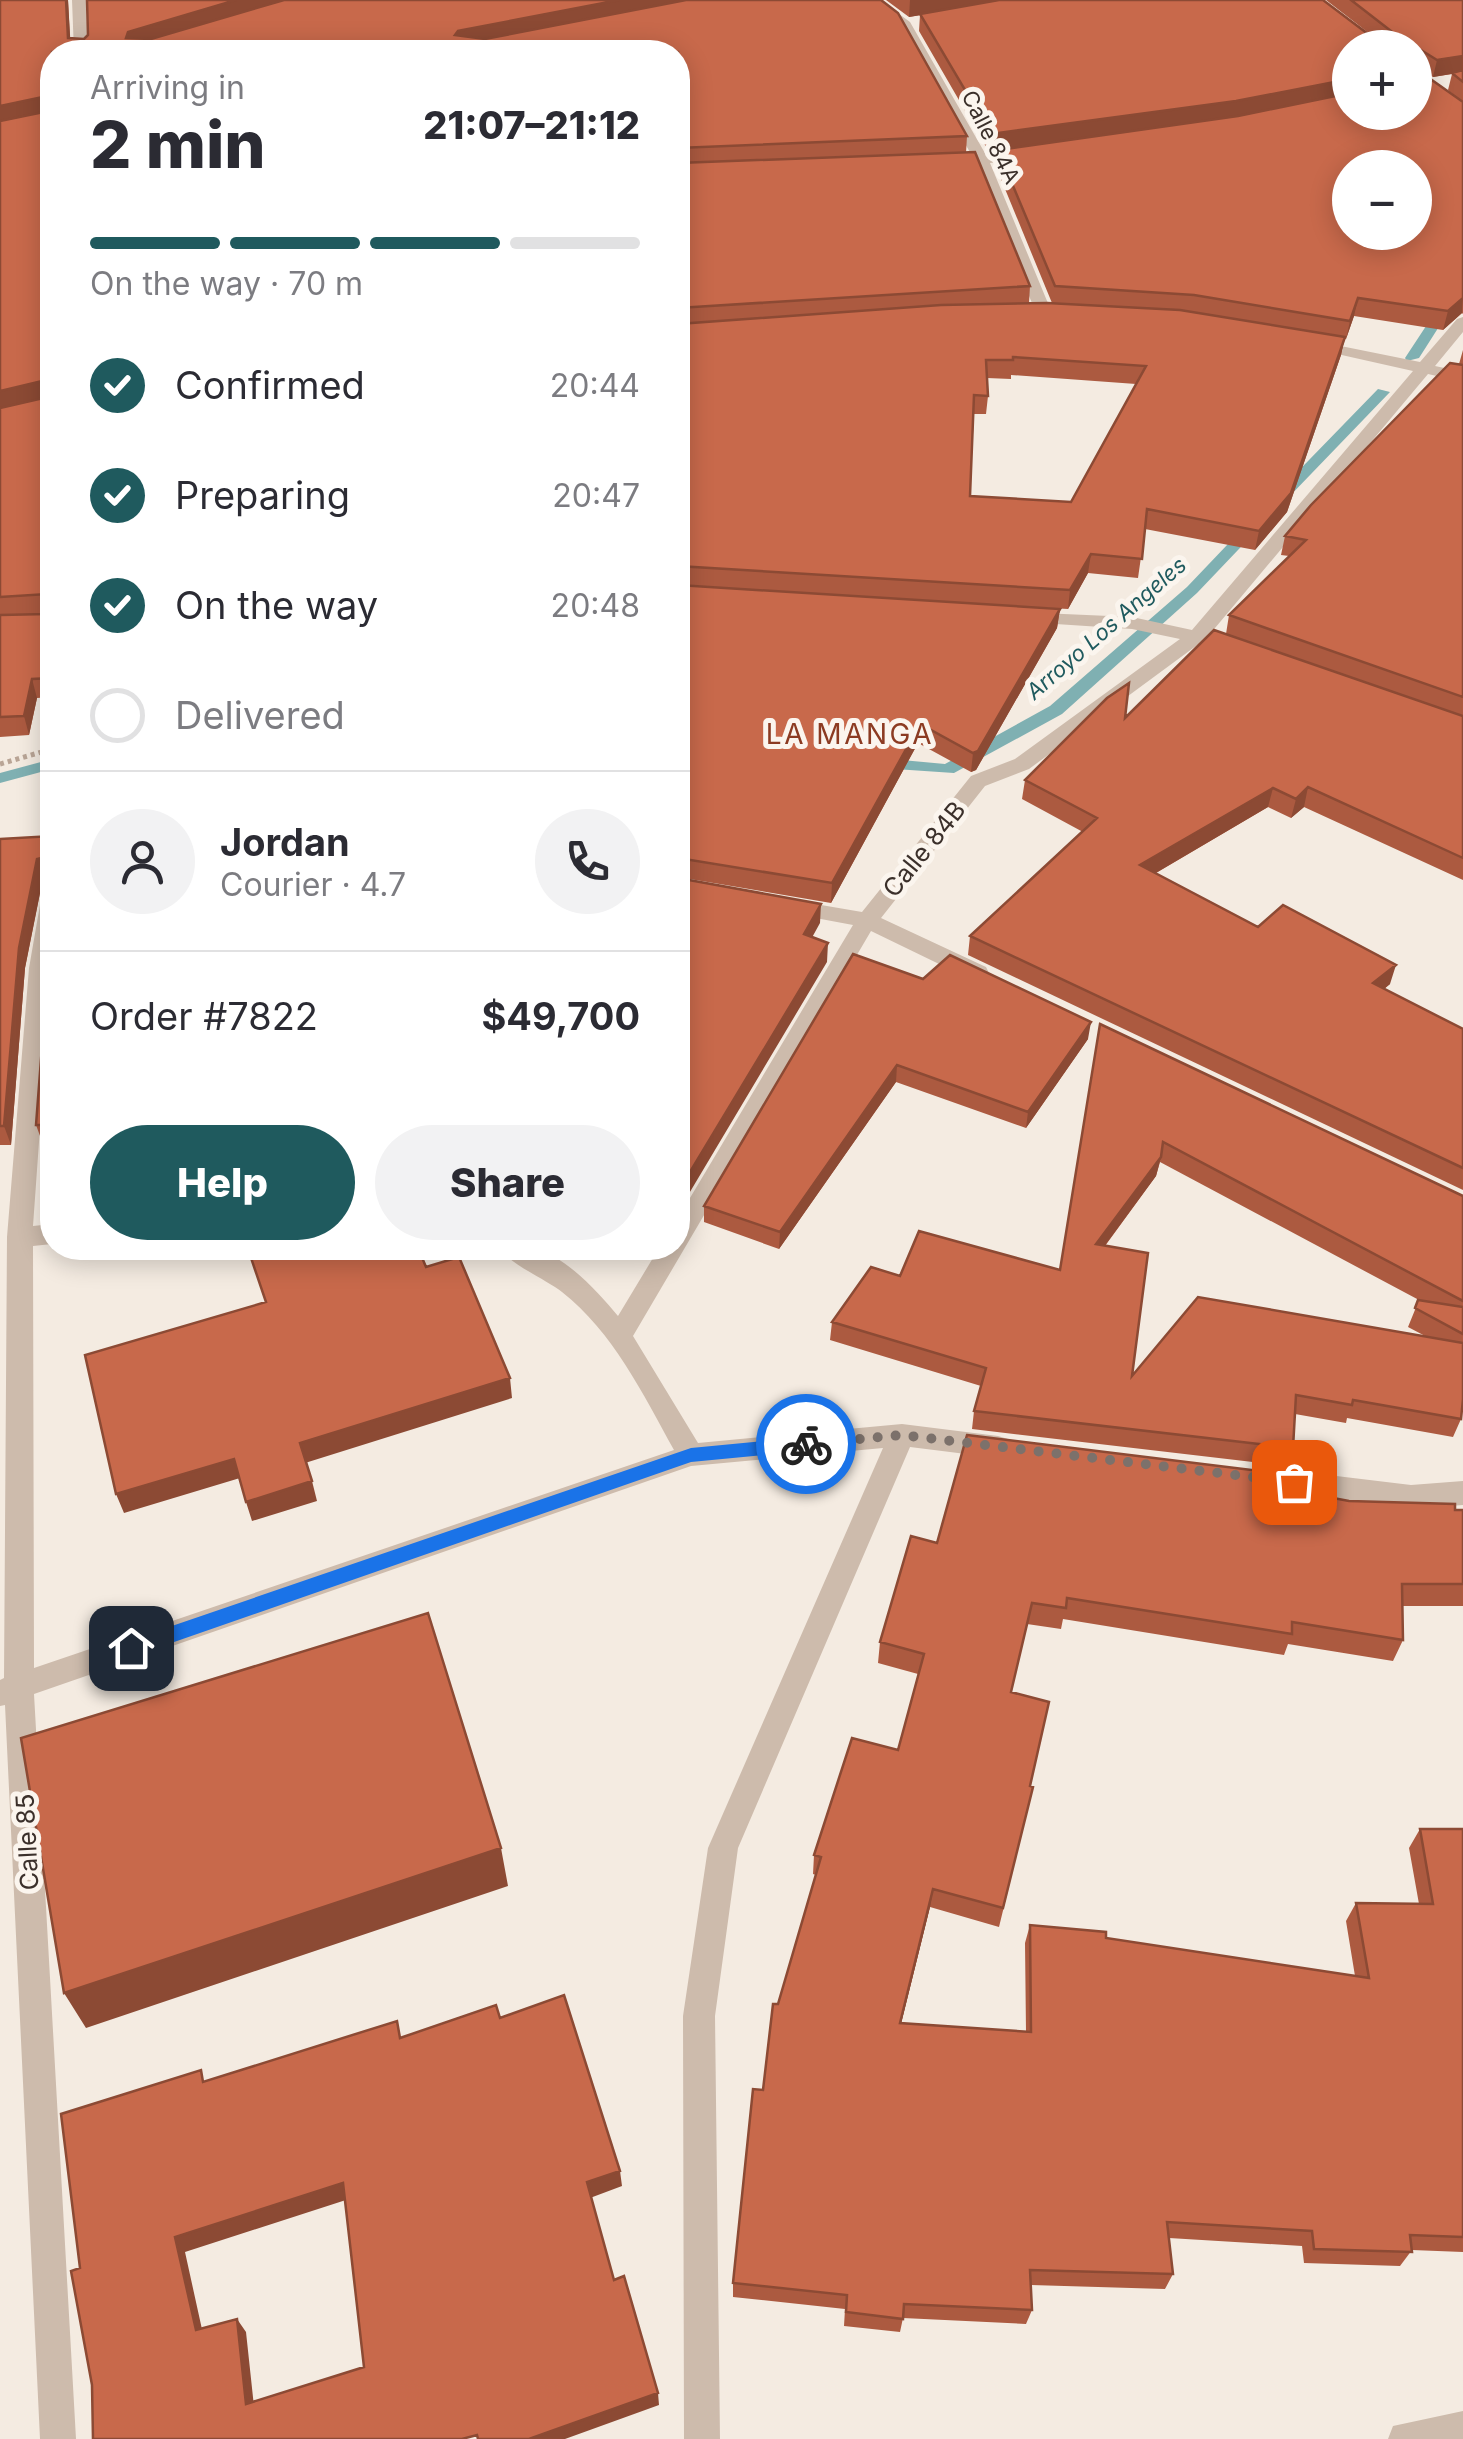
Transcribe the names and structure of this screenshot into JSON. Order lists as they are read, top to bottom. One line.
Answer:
{"streets":{"street":["Calle 84A","Calle 84B","Calle 85"]},"districts":["LA MANGA"],"water":["Arroyo Los Angeles"],"page":{"map_buttons":["+","−"],"heading":["2 min","Arriving in","21:07–21:12"],"panel":["Jordan","Courier · 4.7","Order #7822","$49,700"],"bar":"On the way · 70 m","list":[["Confirmed","20:44"],["Preparing","20:47"],["On the way","20:48"],"Delivered"],"buttons":["Help","Share"]}}
